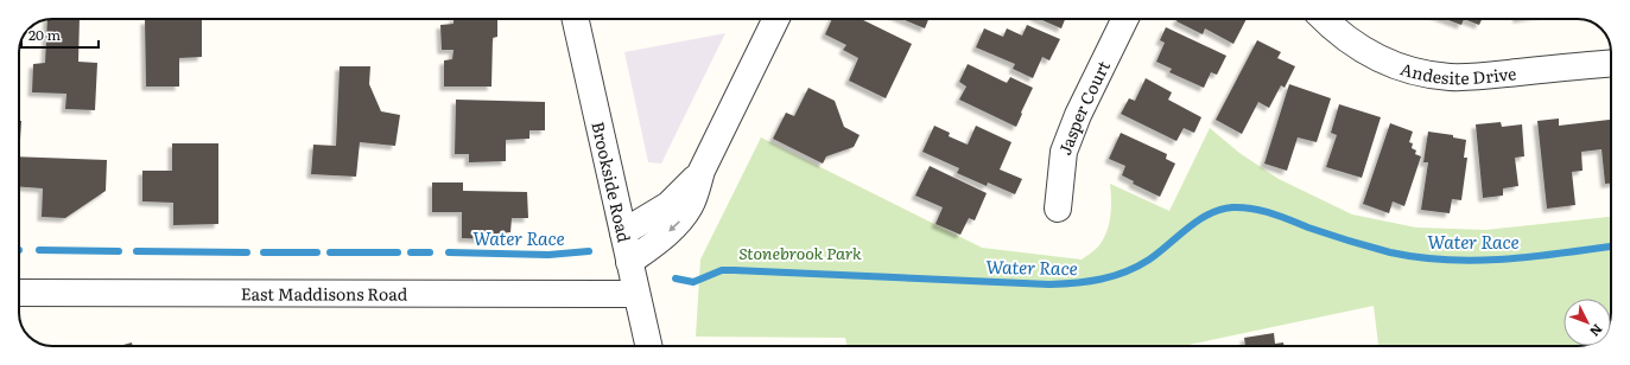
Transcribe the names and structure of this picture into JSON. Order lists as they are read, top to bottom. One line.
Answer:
{"streets":{"street":["Andesite Drive","Jasper Court","Brookside Road","East Maddisons Road"]},"crossings":[["Brookside Road","East Maddisons Road"]],"water":["Water Race"],"parks":["Stonebrook Park"],"scale_bar":"20 m","north":"bottom right"}
